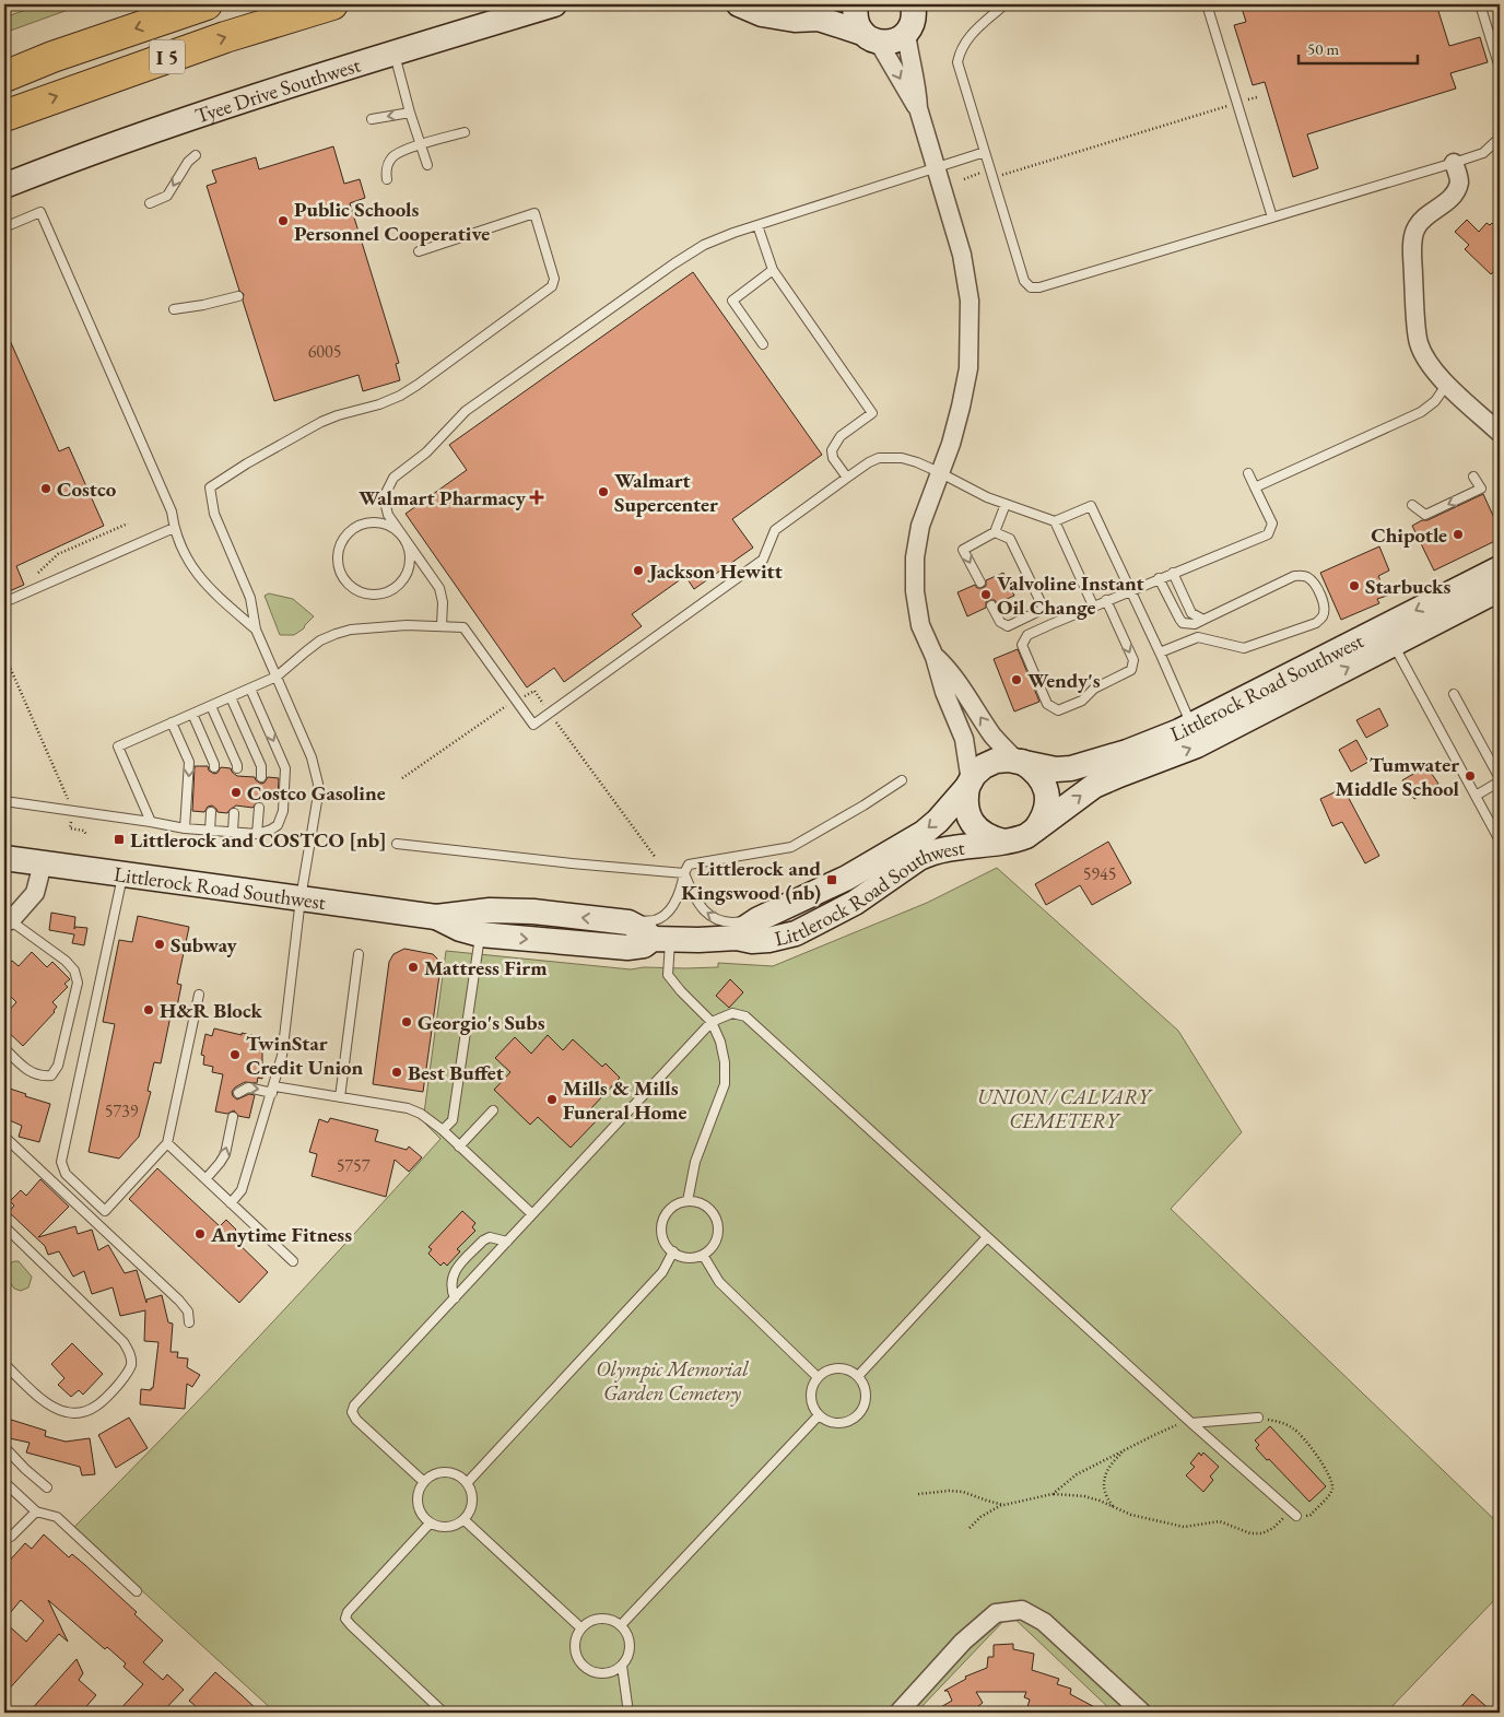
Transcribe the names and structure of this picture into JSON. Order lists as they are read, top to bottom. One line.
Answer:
{"streets":{"highway":["I 5"],"main road":["Tyee Drive Southwest","Littlerock Road Southwest"]},"parks":["UNION / CALVARY CEMETERY","Olympic Memorial Garden Cemetery"],"places":{"other":["Public Schools Personnel Cooperative","Costco","Walmart Supercenter","Chipotle","Jackson Hewitt","Starbucks","Valvoline Instant Oil Change","Wendy's","Tumwater Middle School","Costco Gasoline","Subway","Mattress Firm","H&R Block","Georgio's Subs","TwinStar Credit Union","Best Buffet","Mills & Mills Funeral Home","Anytime Fitness"],"health":["Walmart Pharmacy"],"transit":["Littlerock and COSTCO [nb]","Littlerock and Kingswood (nb)"]},"house_numbers":["6005","5945","5739","5757"],"scale_bar":"50 m"}
